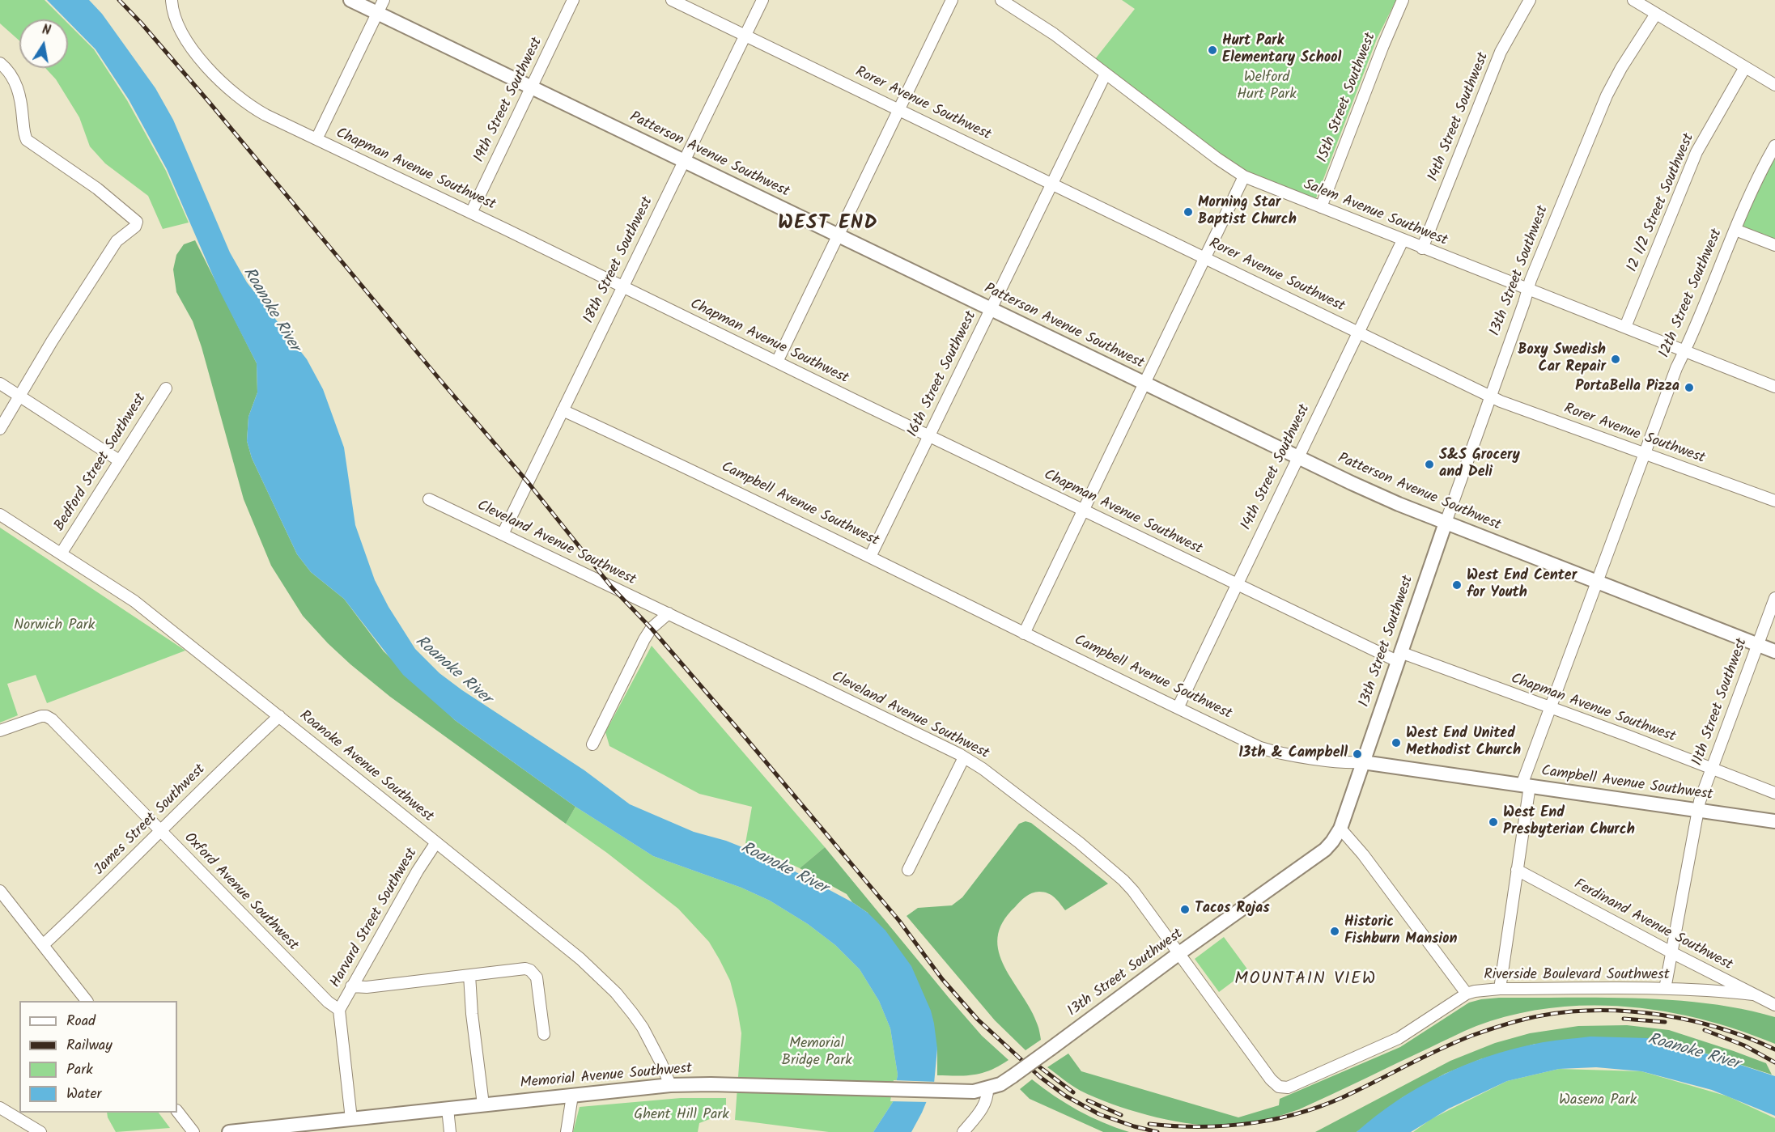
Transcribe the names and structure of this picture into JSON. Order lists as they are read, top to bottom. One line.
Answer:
{"streets":{"main road":["Patterson Avenue Southwest","13th Street Southwest","Campbell Avenue Southwest","Memorial Avenue Southwest"],"street":["15th Street Southwest","19th Street Southwest","Rorer Avenue Southwest","14th Street Southwest","Chapman Avenue Southwest","12 1/2 Street Southwest","Salem Avenue Southwest","18th Street Southwest","12th Street Southwest","16th Street Southwest","Bedford Street Southwest","Cleveland Avenue Southwest","11th Street Southwest","Roanoke Avenue Southwest","James Street Southwest","Oxford Avenue Southwest","Harvard Street Southwest","Ferdinand Avenue Southwest","Riverside Boulevard Southwest"]},"crossings":[["15th Street Southwest","Salem Avenue Southwest"],["19th Street Southwest","Patterson Avenue Southwest"],["19th Street Southwest","Chapman Avenue Southwest"],["Rorer Avenue Southwest","14th Street Southwest"],["Rorer Avenue Southwest","18th Street Southwest"],["Rorer Avenue Southwest","13th Street Southwest"],["Rorer Avenue Southwest","12th Street Southwest"],["Rorer Avenue Southwest","16th Street Southwest"],["14th Street Southwest","Patterson Avenue Southwest"],["14th Street Southwest","Chapman Avenue Southwest"],["14th Street Southwest","Salem Avenue Southwest"],["14th Street Southwest","Campbell Avenue Southwest"],["Patterson Avenue Southwest","18th Street Southwest"],["Patterson Avenue Southwest","13th Street Southwest"],["Patterson Avenue Southwest","12th Street Southwest"],["Patterson Avenue Southwest","16th Street Southwest"],["Patterson Avenue Southwest","11th Street Southwest"],["Chapman Avenue Southwest","18th Street Southwest"],["Chapman Avenue Southwest","13th Street Southwest"],["Chapman Avenue Southwest","12th Street Southwest"],["Chapman Avenue Southwest","16th Street Southwest"],["Chapman Avenue Southwest","11th Street Southwest"],["12 1/2 Street Southwest","Salem Avenue Southwest"],["Salem Avenue Southwest","13th Street Southwest"],["Salem Avenue Southwest","12th Street Southwest"],["Salem Avenue Southwest","16th Street Southwest"],["18th Street Southwest","Campbell Avenue Southwest"],["18th Street Southwest","Cleveland Avenue Southwest"],["13th Street Southwest","Campbell Avenue Southwest"],["13th Street Southwest","Cleveland Avenue Southwest"],["13th Street Southwest","Memorial Avenue Southwest"],["12th Street Southwest","Campbell Avenue Southwest"],["12th Street Southwest","Ferdinand Avenue Southwest"],["12th Street Southwest","Riverside Boulevard Southwest"],["16th Street Southwest","Campbell Avenue Southwest"],["Bedford Street Southwest","Roanoke Avenue Southwest"],["Campbell Avenue Southwest","11th Street Southwest"],["Cleveland Avenue Southwest","Riverside Boulevard Southwest"],["11th Street Southwest","Ferdinand Avenue Southwest"],["11th Street Southwest","Riverside Boulevard Southwest"],["Roanoke Avenue Southwest","James Street Southwest"],["Roanoke Avenue Southwest","Harvard Street Southwest"],["Roanoke Avenue Southwest","Memorial Avenue Southwest"],["James Street Southwest","Oxford Avenue Southwest"],["Oxford Avenue Southwest","Harvard Street Southwest"],["Ferdinand Avenue Southwest","Riverside Boulevard Southwest"]],"districts":["WEST END","MOUNTAIN VIEW"],"water":["Roanoke River"],"parks":["Welford Hurt Park","Norwich Park","Memorial Bridge Park","Wasena Park","Ghent Hill Park"],"places":["Hurt Park Elementary School","Morning Star Baptist Church","Boxy Swedish Car Repair","PortaBella Pizza","S&S Grocery and Deli","West End Center for Youth","West End United Methodist Church","13th & Campbell","West End Presbyterian Church","Tacos Rojas","Historic Fishburn Mansion"],"legend":["Road","Railway","Park","Water"],"north":"top"}
